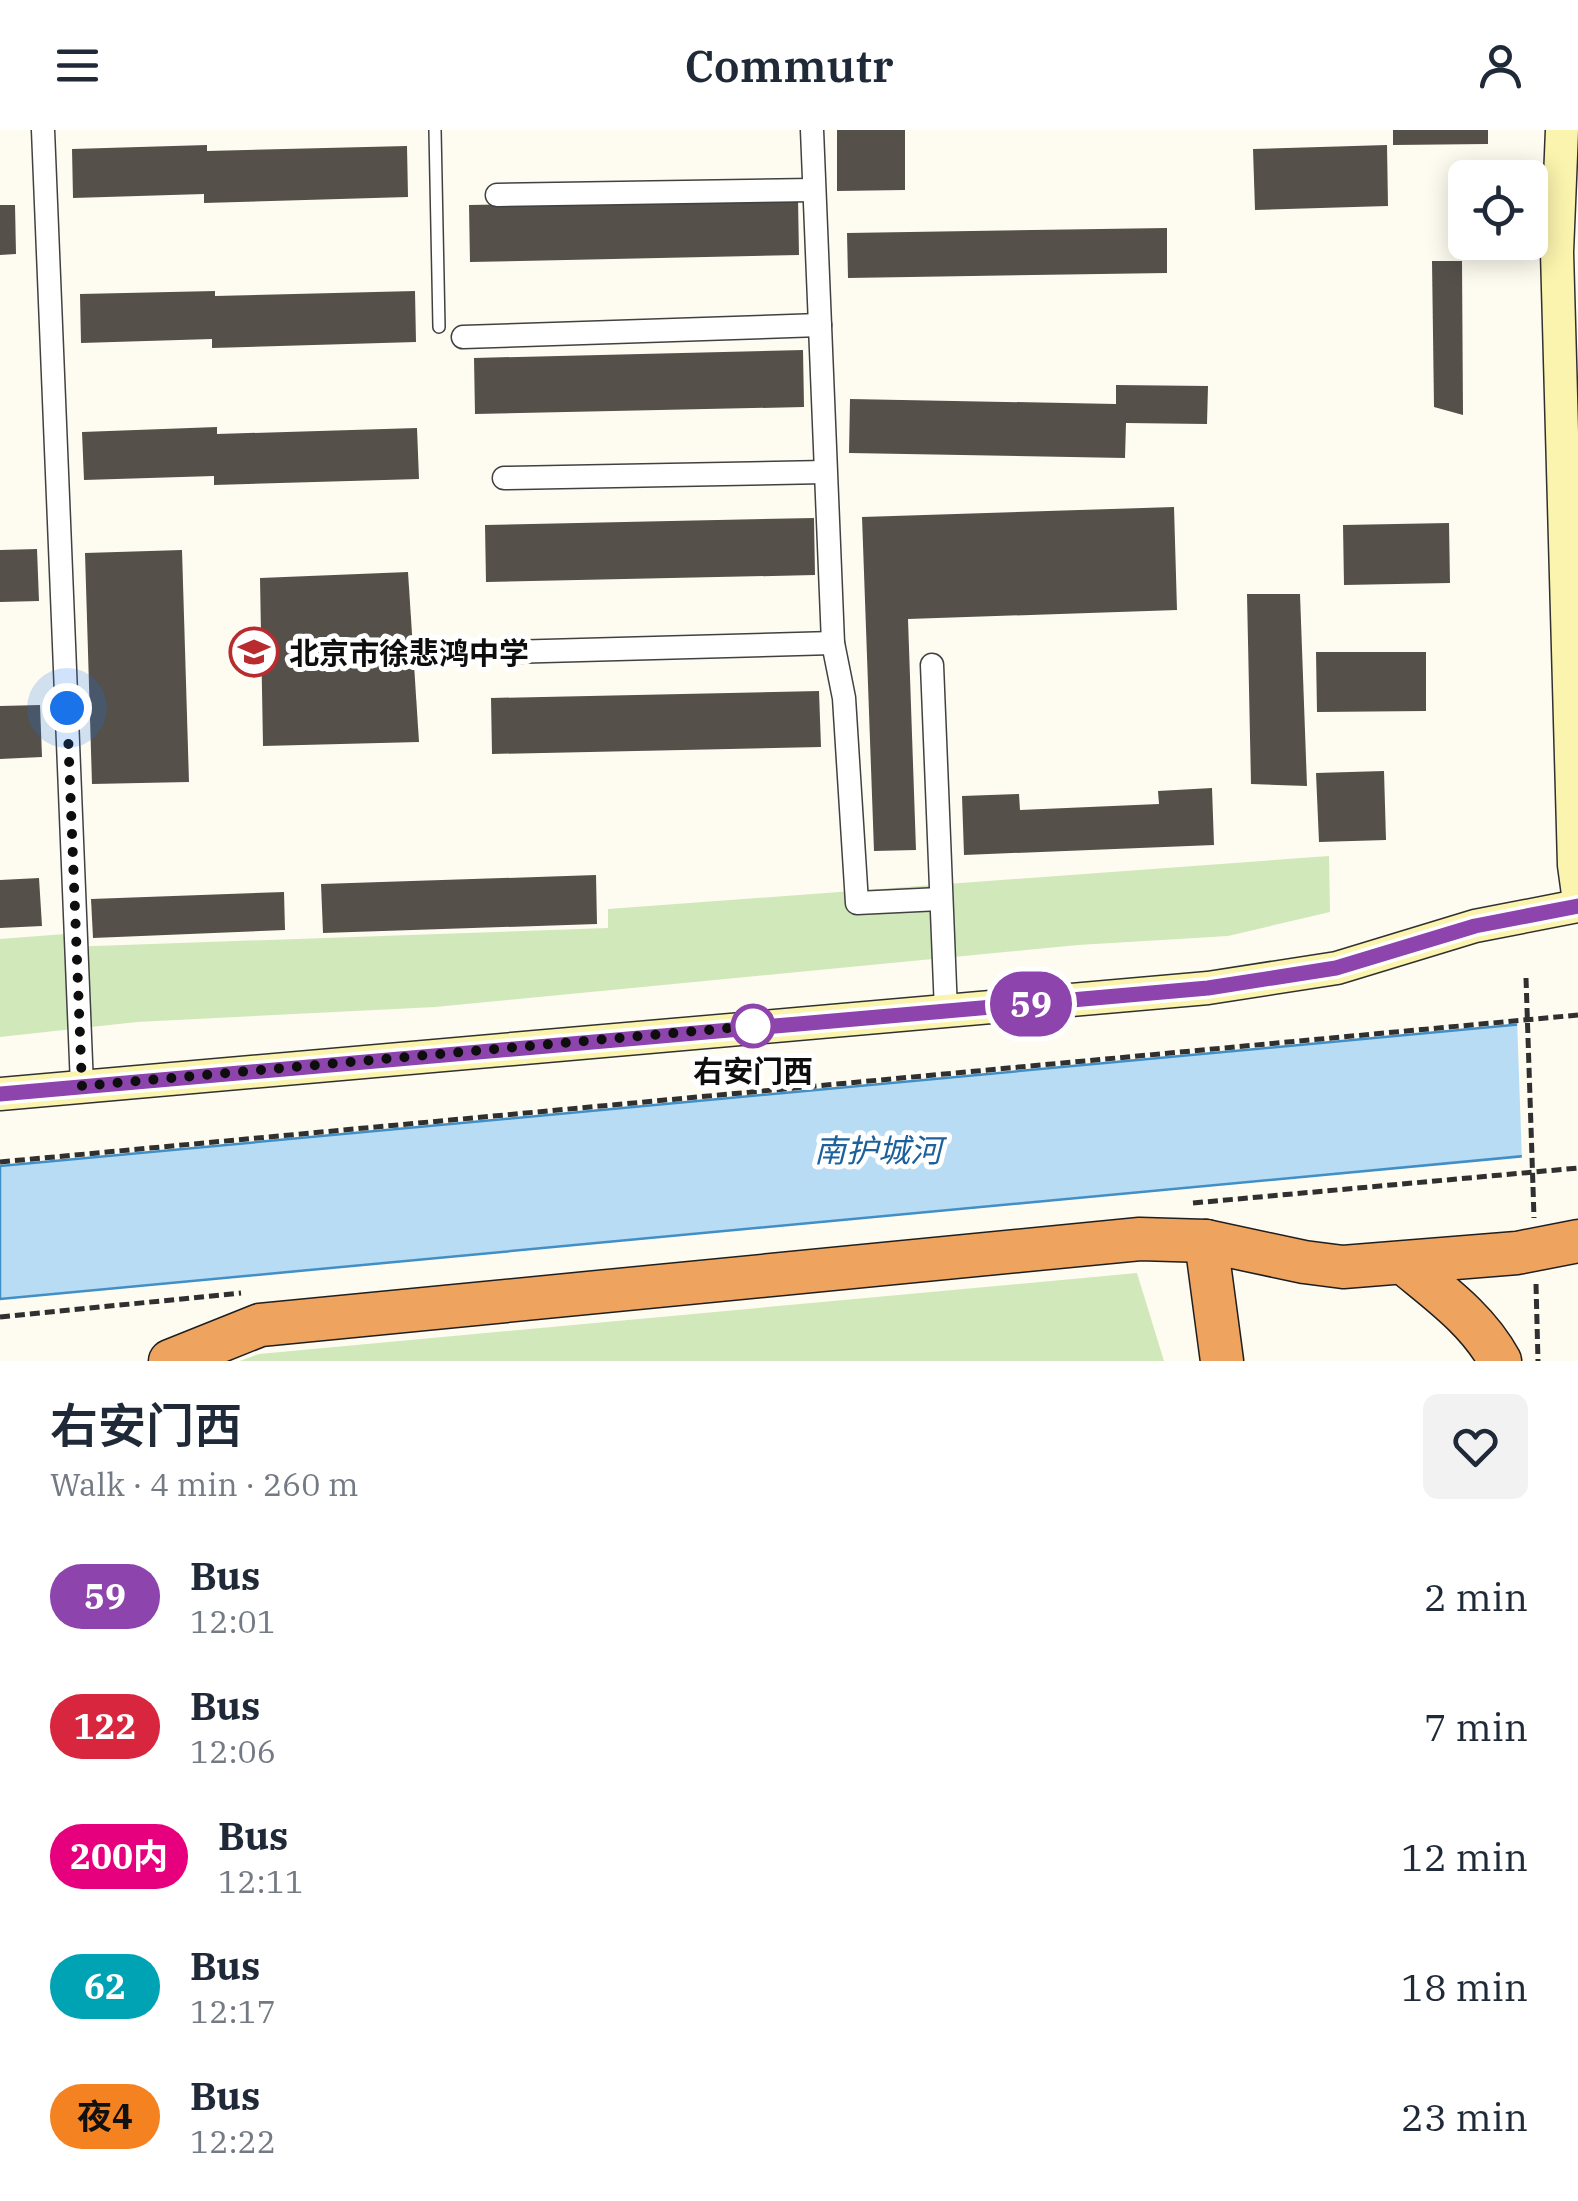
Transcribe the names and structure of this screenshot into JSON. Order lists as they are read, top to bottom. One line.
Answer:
{"water":["南护城河"],"places":{"school or university":["北京市徐悲鸿中学"],"other":["右安门西"]},"lines":["bus line 59"],"page":{"header":"Commutr","on_map":"59","heading":["右安门西","Walk · 4 min · 260 m"],"list":[{"mark":"59","name":"Bus","note":"12:01","value":"2 min"},{"mark":"122","name":"Bus","note":"12:06","value":"7 min"},{"mark":"200内","name":"Bus","note":"12:11","value":"12 min"},{"mark":"62","name":"Bus","note":"12:17","value":"18 min"},{"mark":"夜4","name":"Bus","note":"12:22","value":"23 min"}]}}
